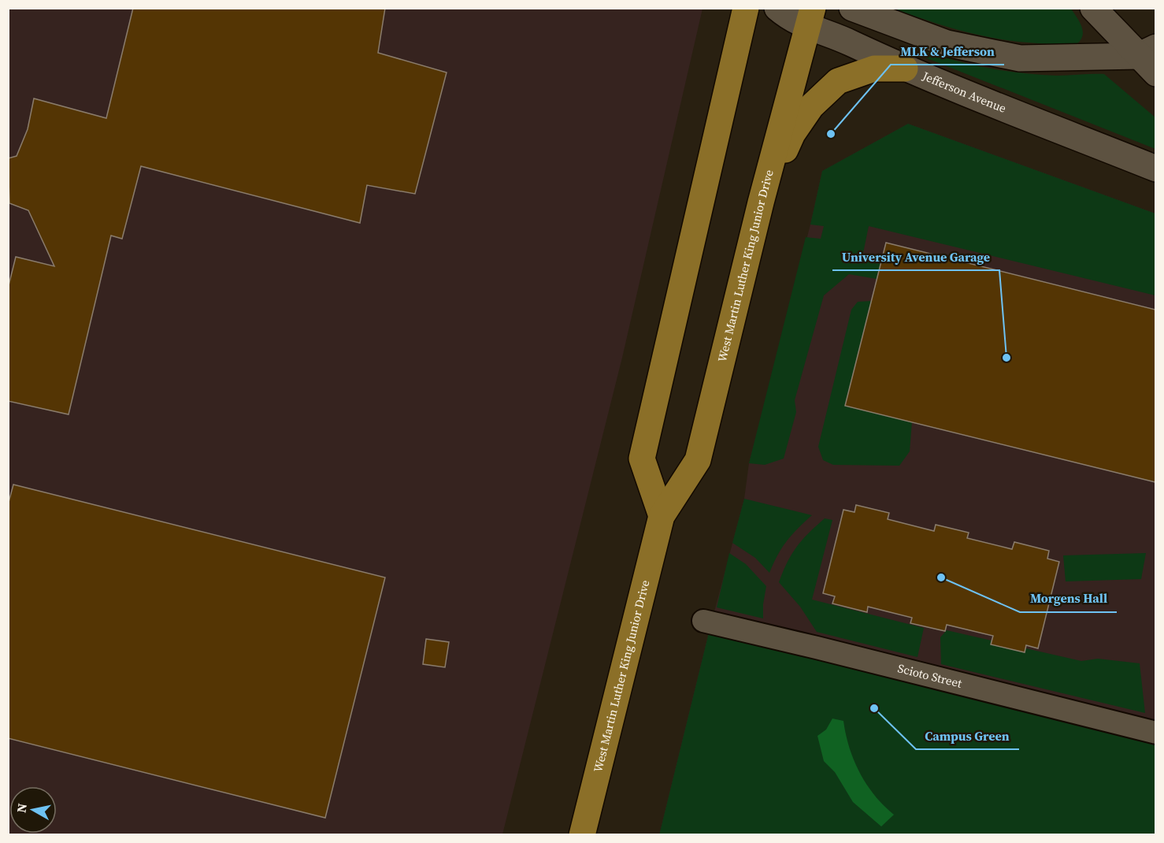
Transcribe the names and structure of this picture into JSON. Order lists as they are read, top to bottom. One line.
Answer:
{"streets":{"main road":["West Martin Luther King Junior Drive"],"street":["Jefferson Avenue","Scioto Street"]},"crossings":[["Jefferson Avenue","West Martin Luther King Junior Drive"]],"places":["MLK & Jefferson","University Avenue Garage","Morgens Hall","Campus Green"],"north":"left"}
